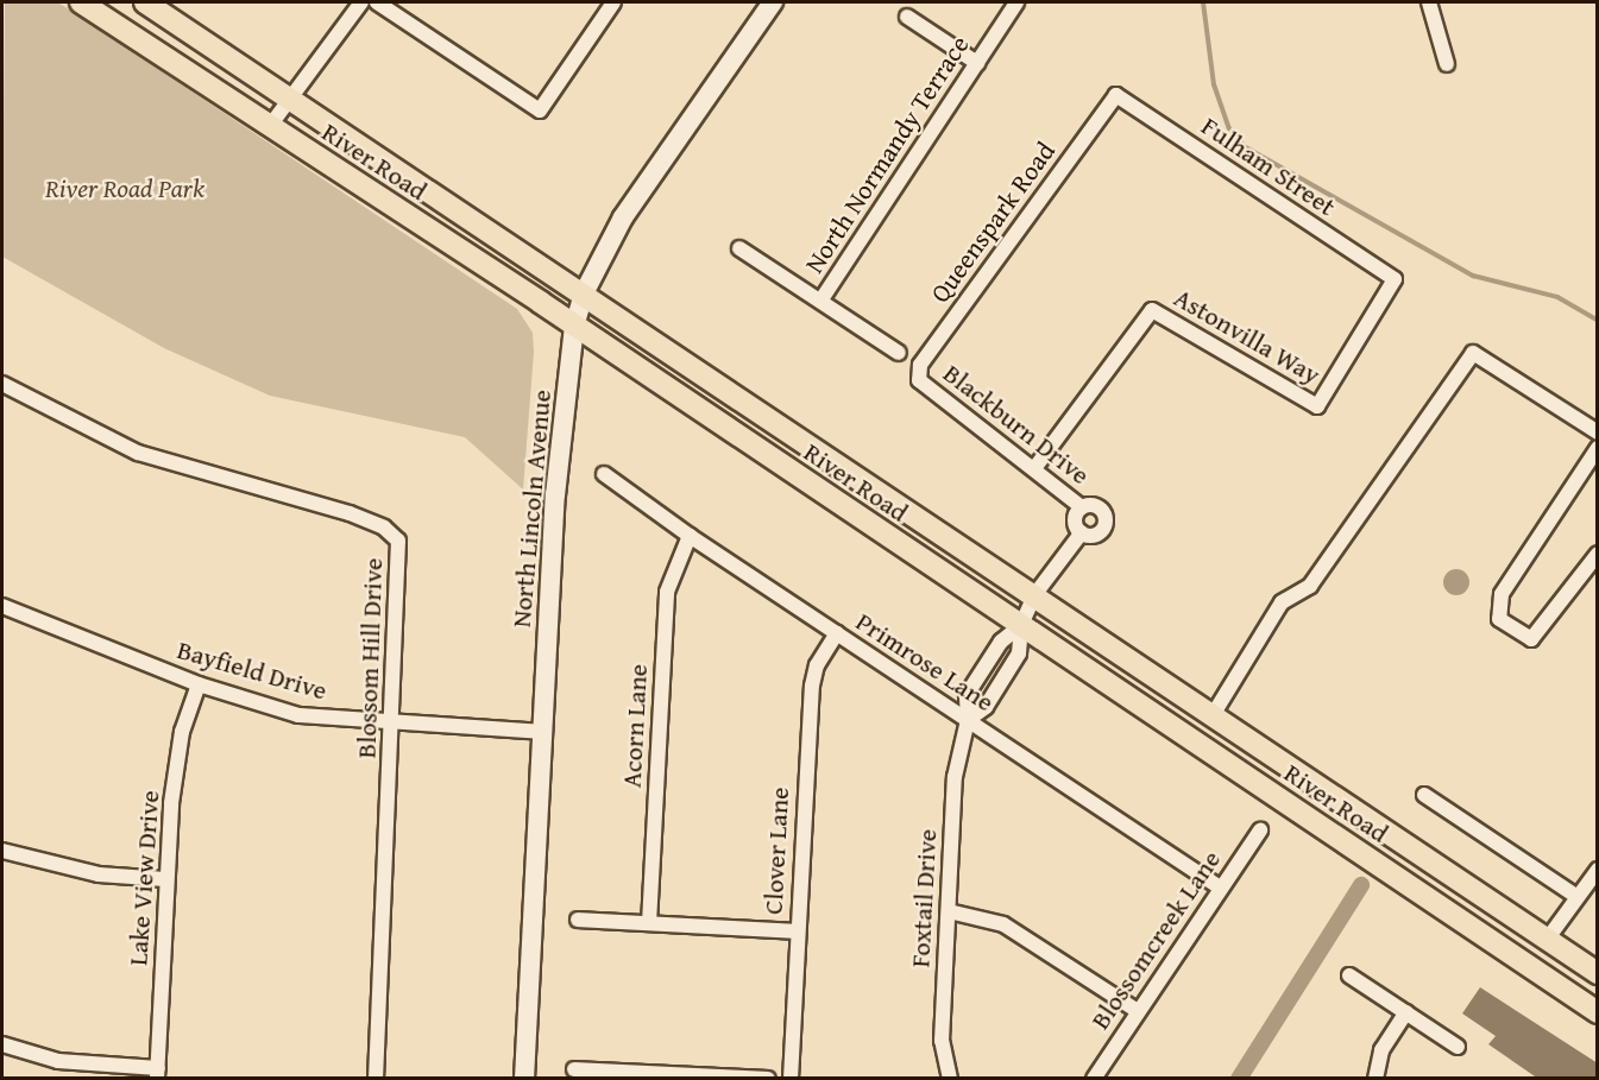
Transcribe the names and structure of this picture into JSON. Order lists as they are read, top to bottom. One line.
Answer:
{"streets":{"main road":["River Road","North Lincoln Avenue"],"street":["North Normandy Terrace","Fulham Street","Queenspark Road","Astonvilla Way","Blackburn Drive","Blossom Hill Drive","Primrose Lane","Bayfield Drive","Acorn Lane","Clover Lane","Lake View Drive","Foxtail Drive","Blossomcreek Lane"]},"crossings":[["River Road","North Lincoln Avenue"],["River Road","Foxtail Drive"],["Fulham Street","Queenspark Road"],["Fulham Street","Astonvilla Way"],["Queenspark Road","Blackburn Drive"],["Astonvilla Way","Blackburn Drive"],["North Lincoln Avenue","Bayfield Drive"],["Blossom Hill Drive","Bayfield Drive"],["Primrose Lane","Acorn Lane"],["Primrose Lane","Clover Lane"],["Primrose Lane","Foxtail Drive"],["Primrose Lane","Blossomcreek Lane"],["Bayfield Drive","Lake View Drive"]],"parks":["River Road Park"]}
